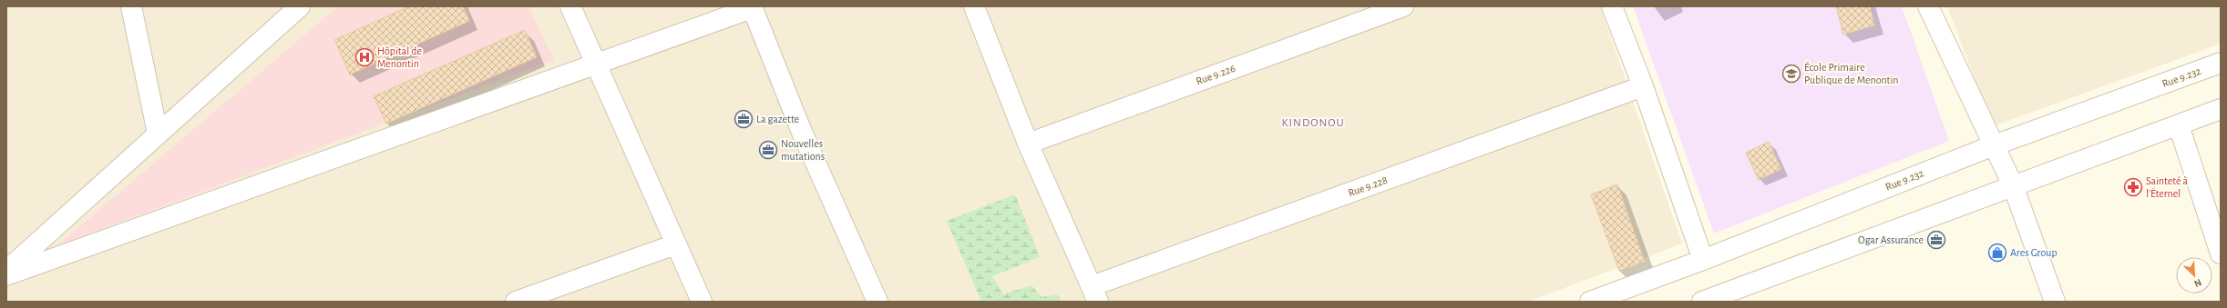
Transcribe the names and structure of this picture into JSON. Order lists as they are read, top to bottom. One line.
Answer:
{"streets":{"street":["Rue 9.226","Rue 9.232","Rue 9.228"]},"districts":["KINDONOU"],"places":{"hospital":["Hôpital de Menontin"],"school or university":["École Primaire Publique de Menontin"],"office":["La gazette","Nouvelles mutations","Ogar Assurance"],"pharmacy":["Sainteté à l'Éternel"],"shop":["Ares Group"]},"north":"bottom right"}
